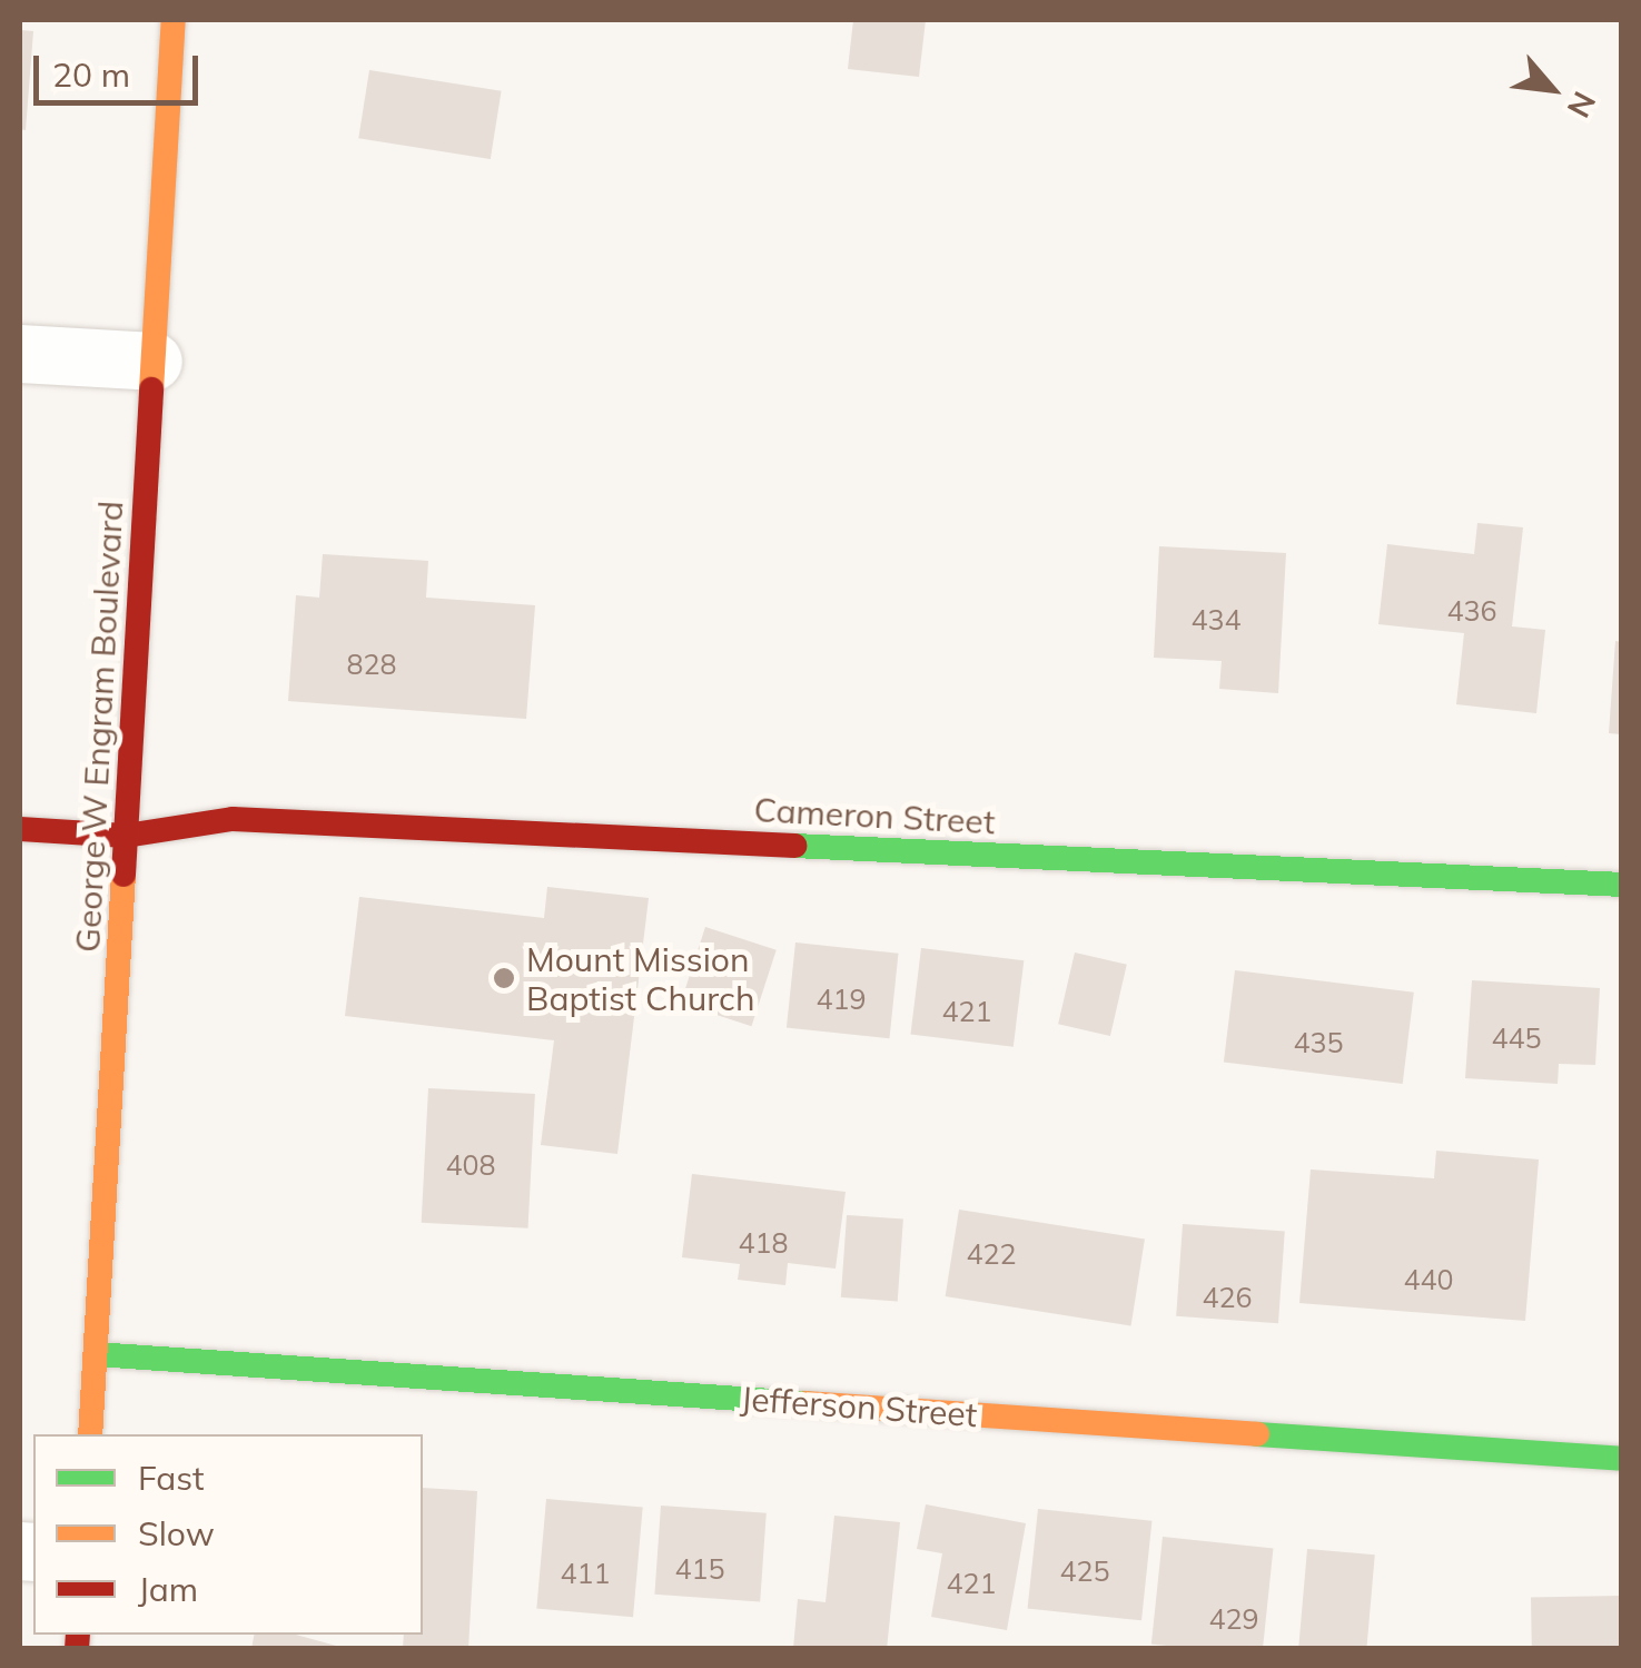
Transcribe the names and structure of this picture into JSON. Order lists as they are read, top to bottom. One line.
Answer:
{"streets":{"street":["George W Engram Boulevard","Cameron Street","Jefferson Street"]},"crossings":[["George W Engram Boulevard","Cameron Street"],["George W Engram Boulevard","Jefferson Street"]],"places":["Mount Mission Baptist Church"],"house_numbers":["436","434","828","419","421","445","435","408","418","422","440","426","415","425","411","421","429"],"legend":["Fast","Slow","Jam"],"scale_bar":"20 m","north":"bottom right"}
